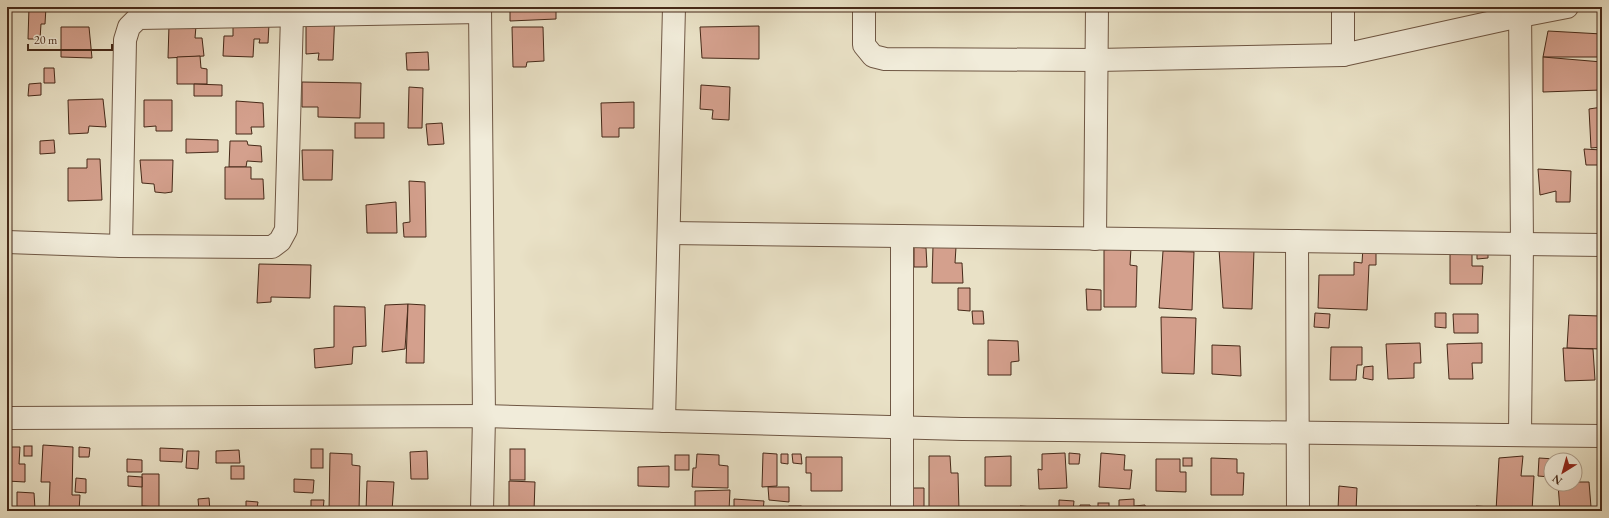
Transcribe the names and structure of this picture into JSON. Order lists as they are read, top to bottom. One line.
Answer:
{"scale_bar":"20 m","north":"bottom left"}
